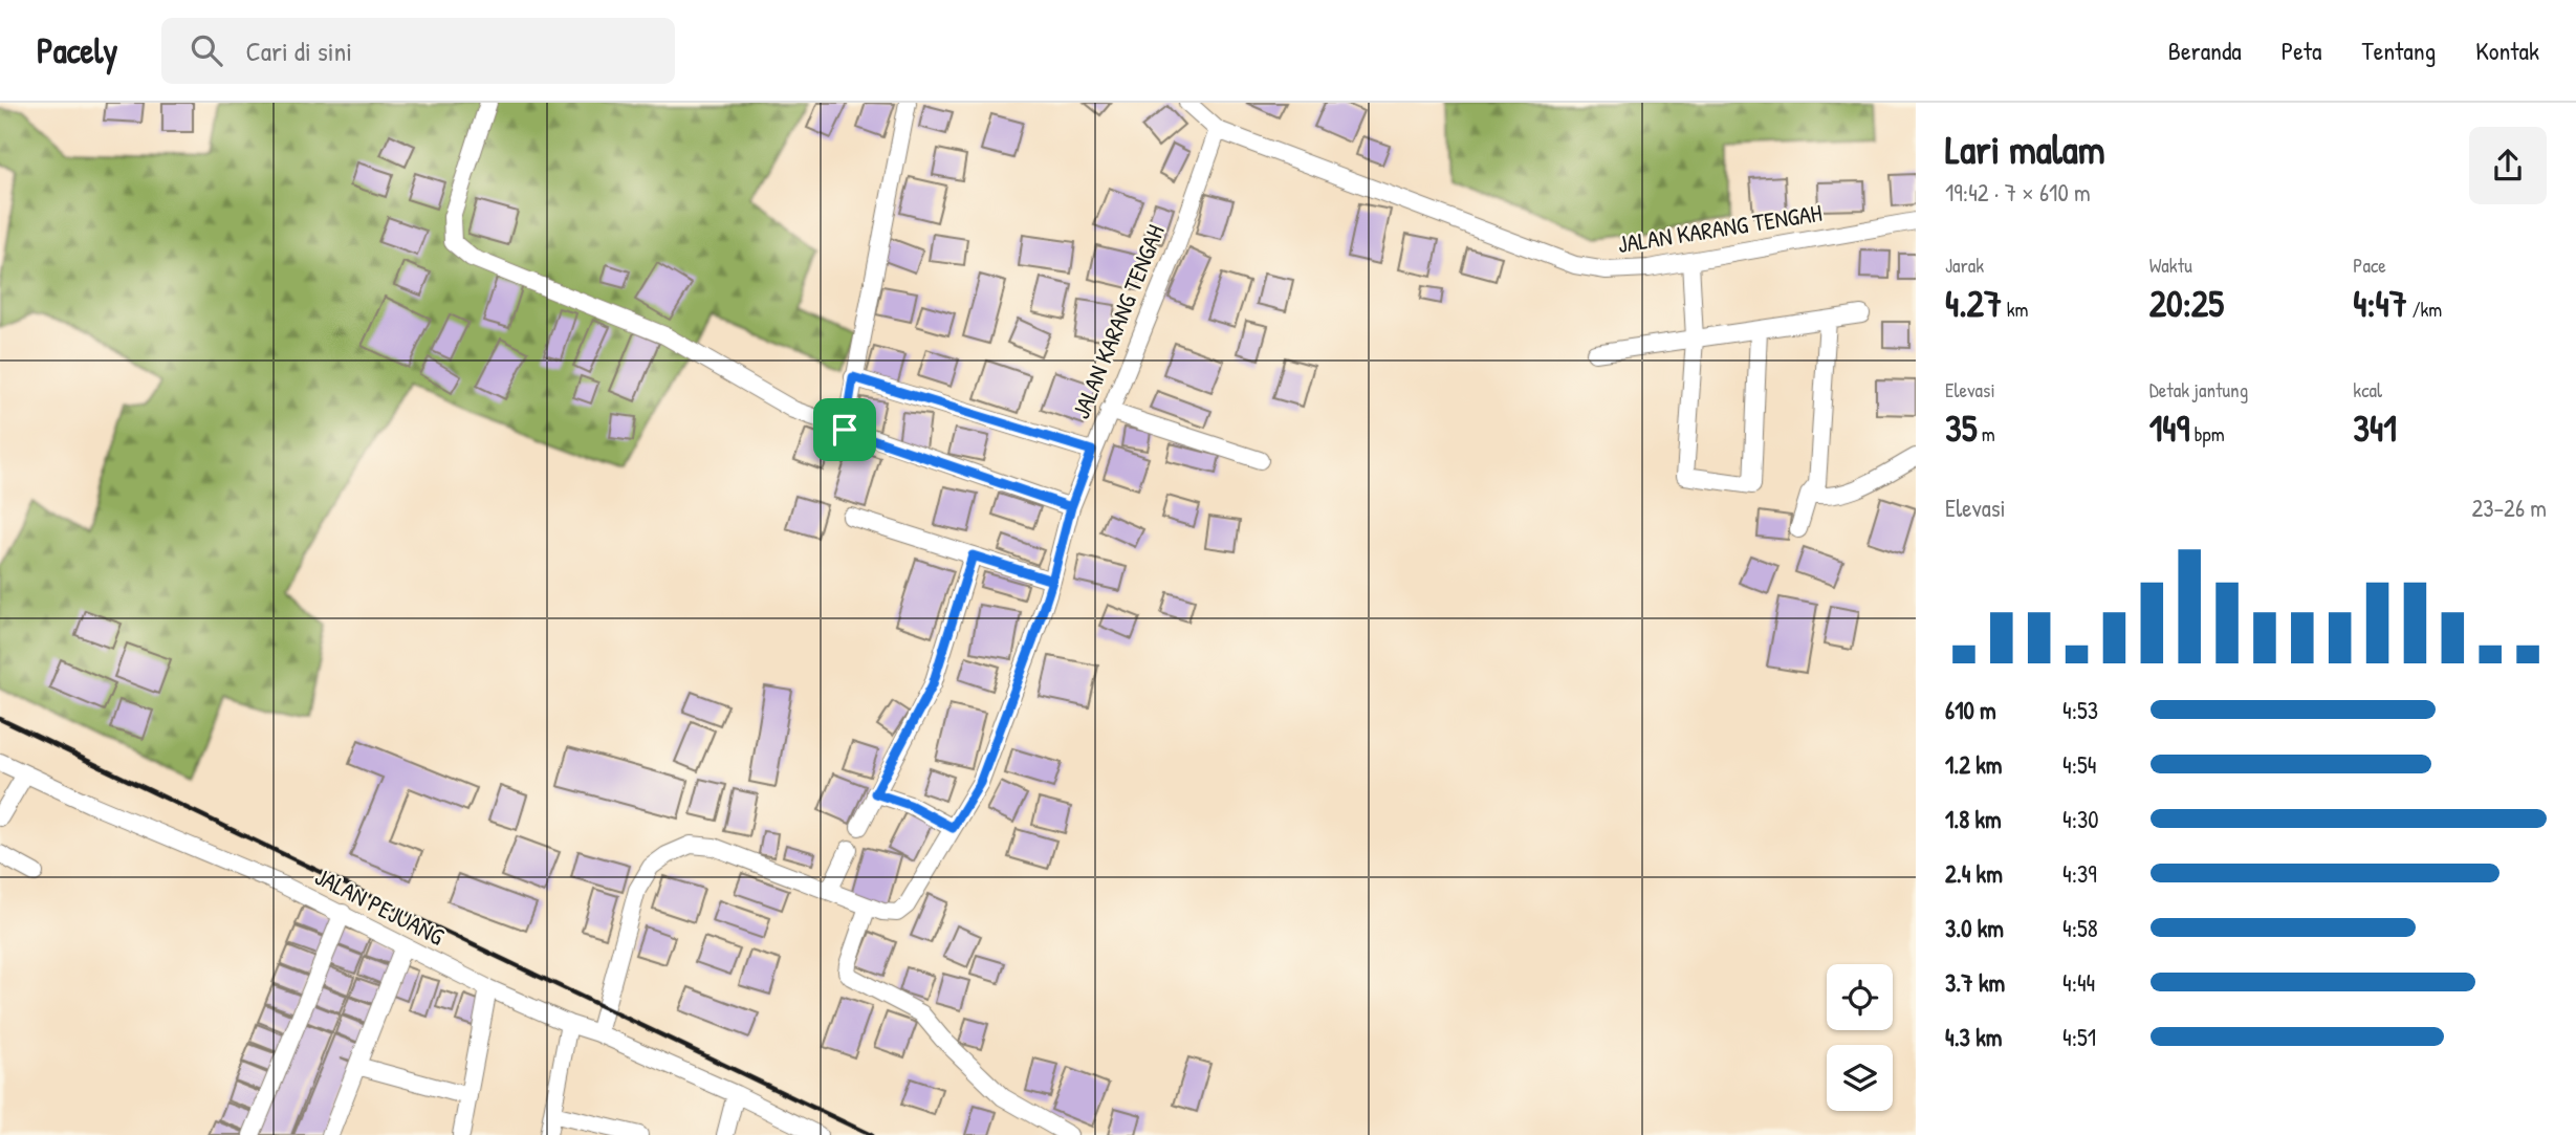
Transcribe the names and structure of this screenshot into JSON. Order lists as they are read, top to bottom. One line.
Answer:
{"streets":{"street":["JALAN KARANG TENGAH","JALAN PEJUANG"]},"crossings":[["JALAN KARANG TENGAH","JALAN PEJUANG"]],"page":{"header":"Pacely","search":"Cari di sini","nav":["Beranda","Peta","Tentang","Kontak"],"heading":["Lari malam","19:42 · 7 × 610 m"],"stats":[["Jarak","4.27 km"],["Waktu","20:25"],["Pace","4:47 /km"],["Elevasi","35 m"],["Detak jantung","149 bpm"],["kcal","341"]],"chart":["Elevasi","23–26 m"],"list":[{"name":"610 m","note":"4:53"},{"name":"1.2 km","note":"4:54"},{"name":"1.8 km","note":"4:30"},{"name":"2.4 km","note":"4:39"},{"name":"3.0 km","note":"4:58"},{"name":"3.7 km","note":"4:44"},{"name":"4.3 km","note":"4:51"}]}}
